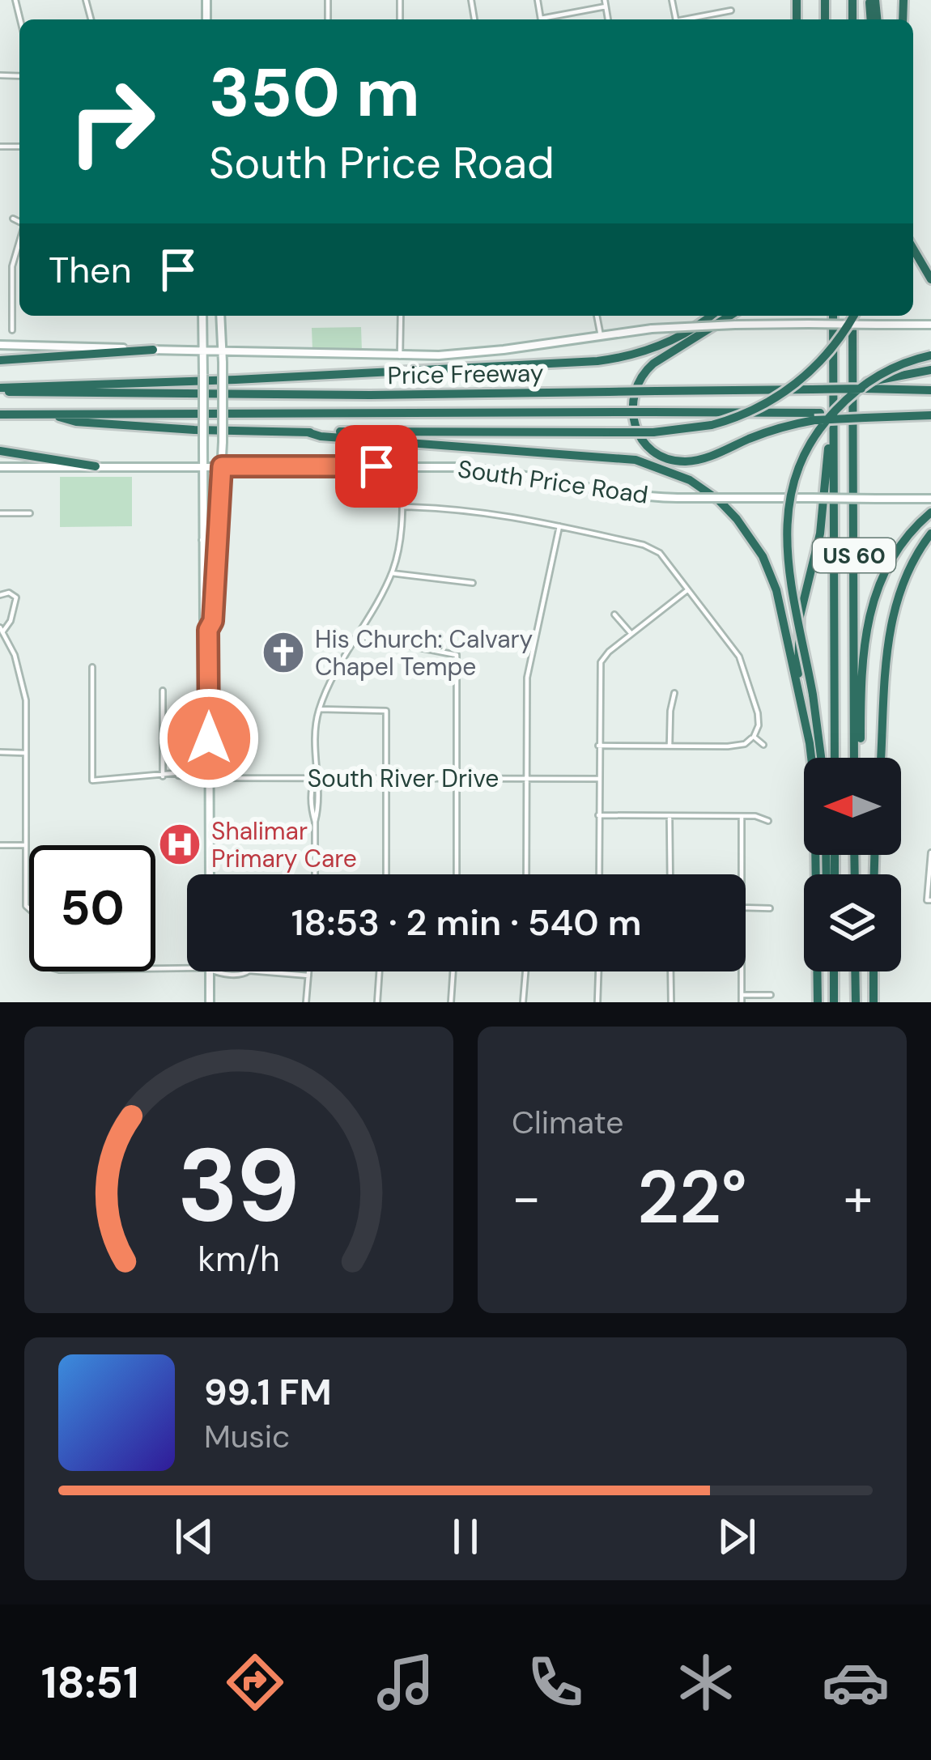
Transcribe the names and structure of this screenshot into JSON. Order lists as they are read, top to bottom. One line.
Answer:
{"streets":{"highway":["Price Freeway","US 60"],"main road":["South Price Road"],"street":["South River Drive"]},"places":{"church":["His Church: Calvary Chapel Tempe"],"hospital":["Shalimar Primary Care"]},"north":"left","page":{"turn":["350 m","South Price Road"],"then":"Then","limit":"50","trip":"18:53 · 2 min · 540 m","tile":"Climate","heat":["−","22°","+"],"song":["99.1 FM","Music"],"tabs":"18:51","gauge":["39","km/h"]}}
